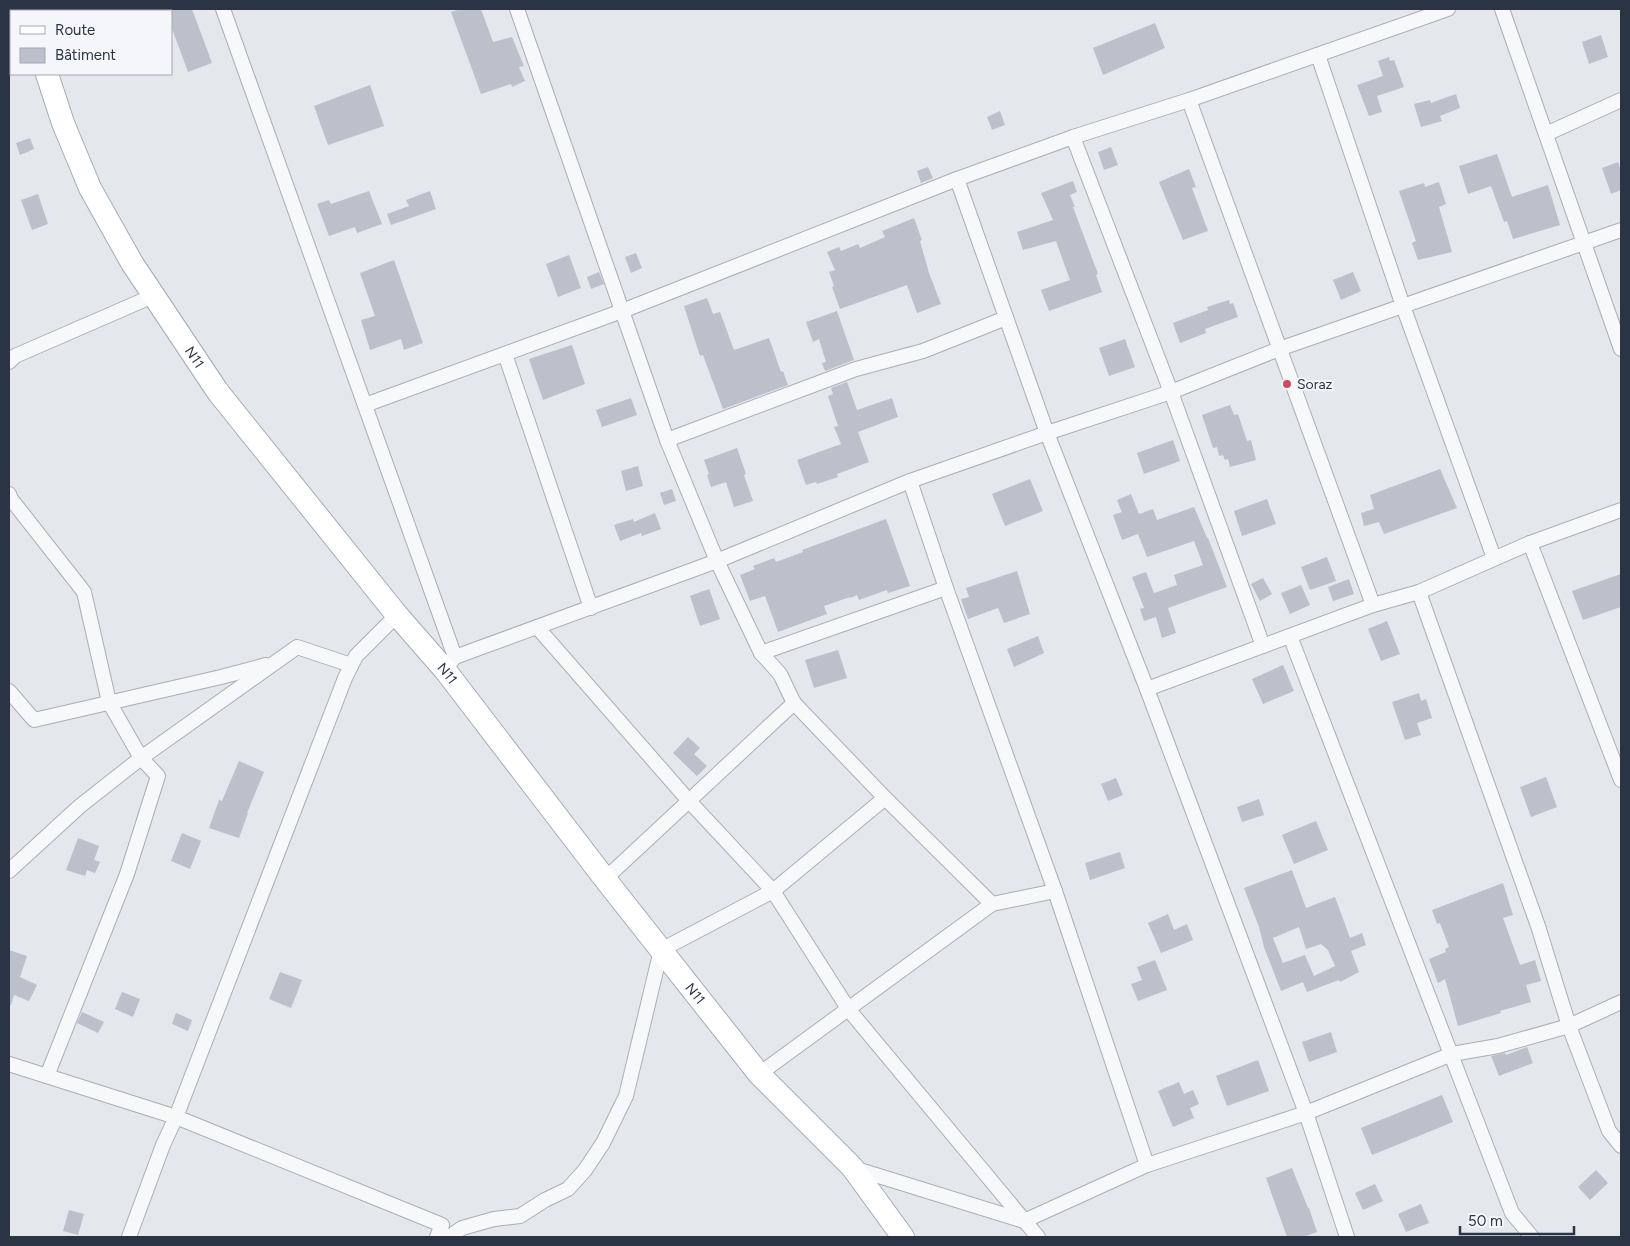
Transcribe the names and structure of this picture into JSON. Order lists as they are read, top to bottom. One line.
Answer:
{"streets":{"main road":["N11"]},"places":["Soraz"],"legend":["Route","Bâtiment"],"scale_bar":"50 m"}
